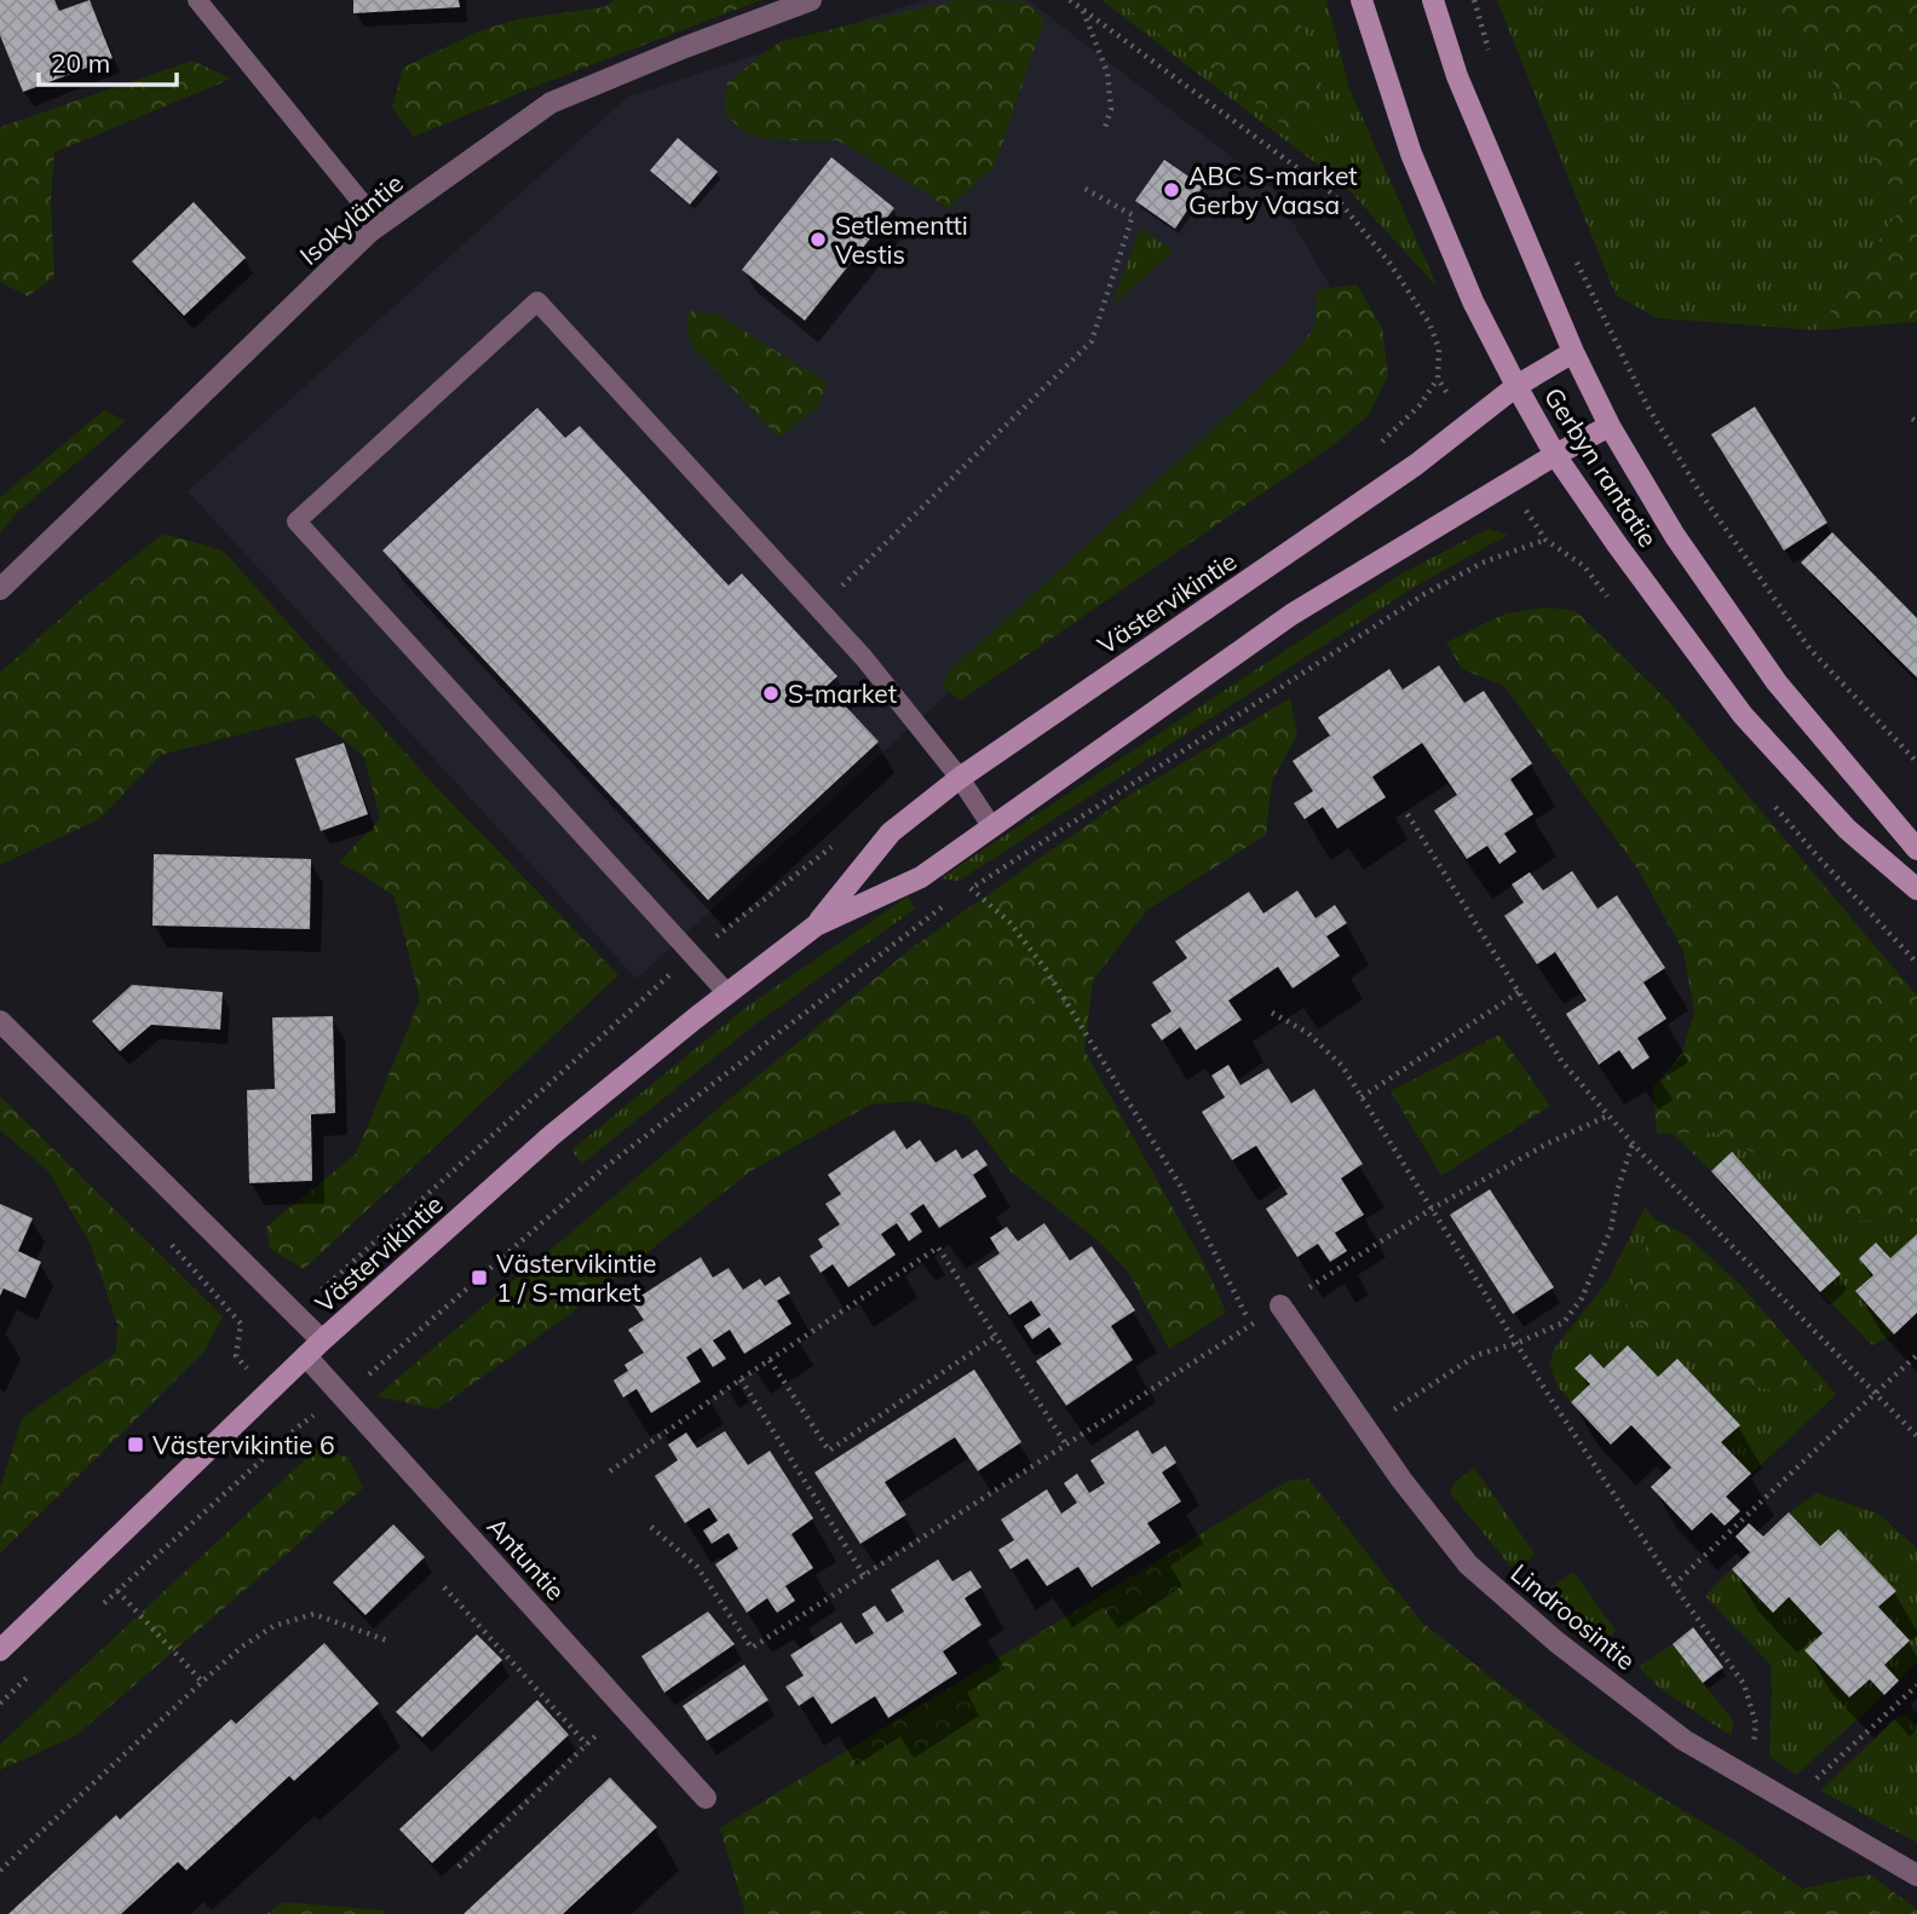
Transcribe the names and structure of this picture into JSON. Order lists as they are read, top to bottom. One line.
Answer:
{"streets":{"main road":["Gerbyn rantatie","Västervikintie"],"street":["Isokyläntie","Antuntie","Lindroosintie"]},"crossings":[["Gerbyn rantatie","Västervikintie"],["Västervikintie","Antuntie"]],"places":{"other":["ABC S-market Gerby Vaasa","Setlementti Vestis","S-market"],"transit":["Västervikintie 1 / S-market","Västervikintie 6"]},"scale_bar":"20 m"}
